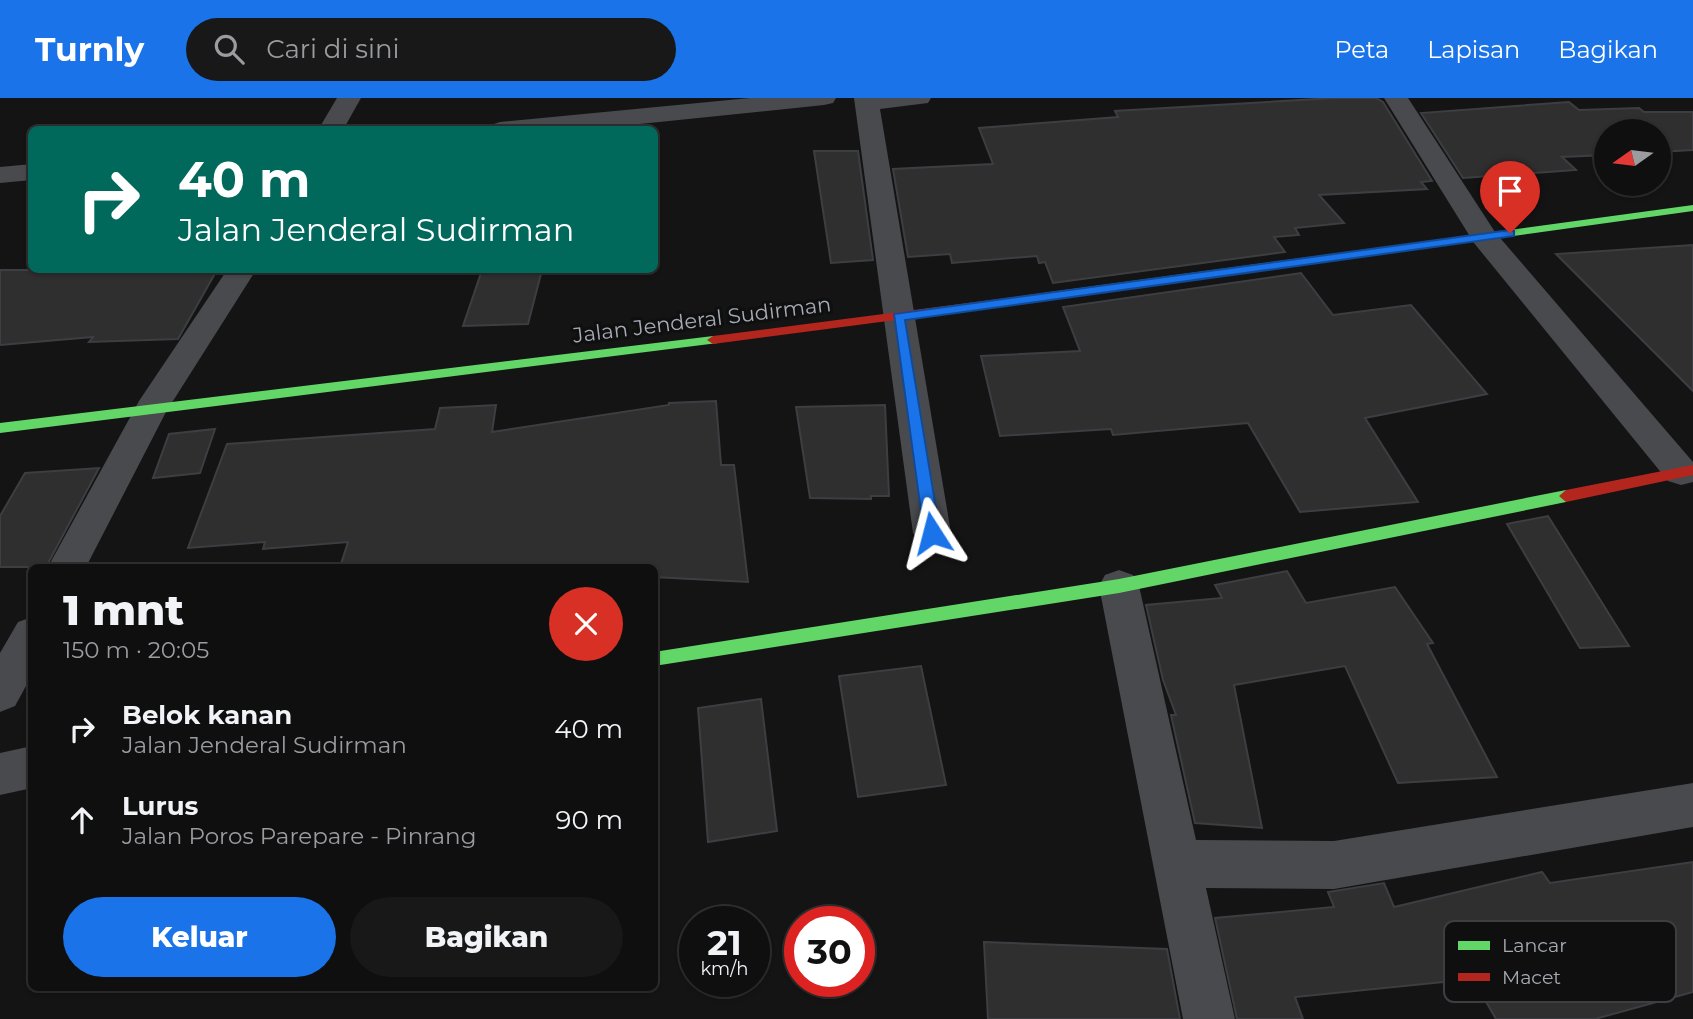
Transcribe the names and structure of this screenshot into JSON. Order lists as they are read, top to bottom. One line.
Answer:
{"streets":{"main road":["Jalan Jenderal Sudirman"]},"legend":["Lancar","Macet"],"north":"left","page":{"header":"Turnly","search":"Cari di sini","nav":["Peta","Lapisan","Bagikan"],"turn":["40 m","Jalan Jenderal Sudirman"],"heading":["1 mnt","150 m · 20:05"],"list":[{"name":"Belok kanan","note":"Jalan Jenderal Sudirman","value":"40 m"},{"name":"Lurus","note":"Jalan Poros Parepare - Pinrang","value":"90 m"}],"buttons":["Keluar","Bagikan"],"speed":"21 km/h","limit":"30"}}
